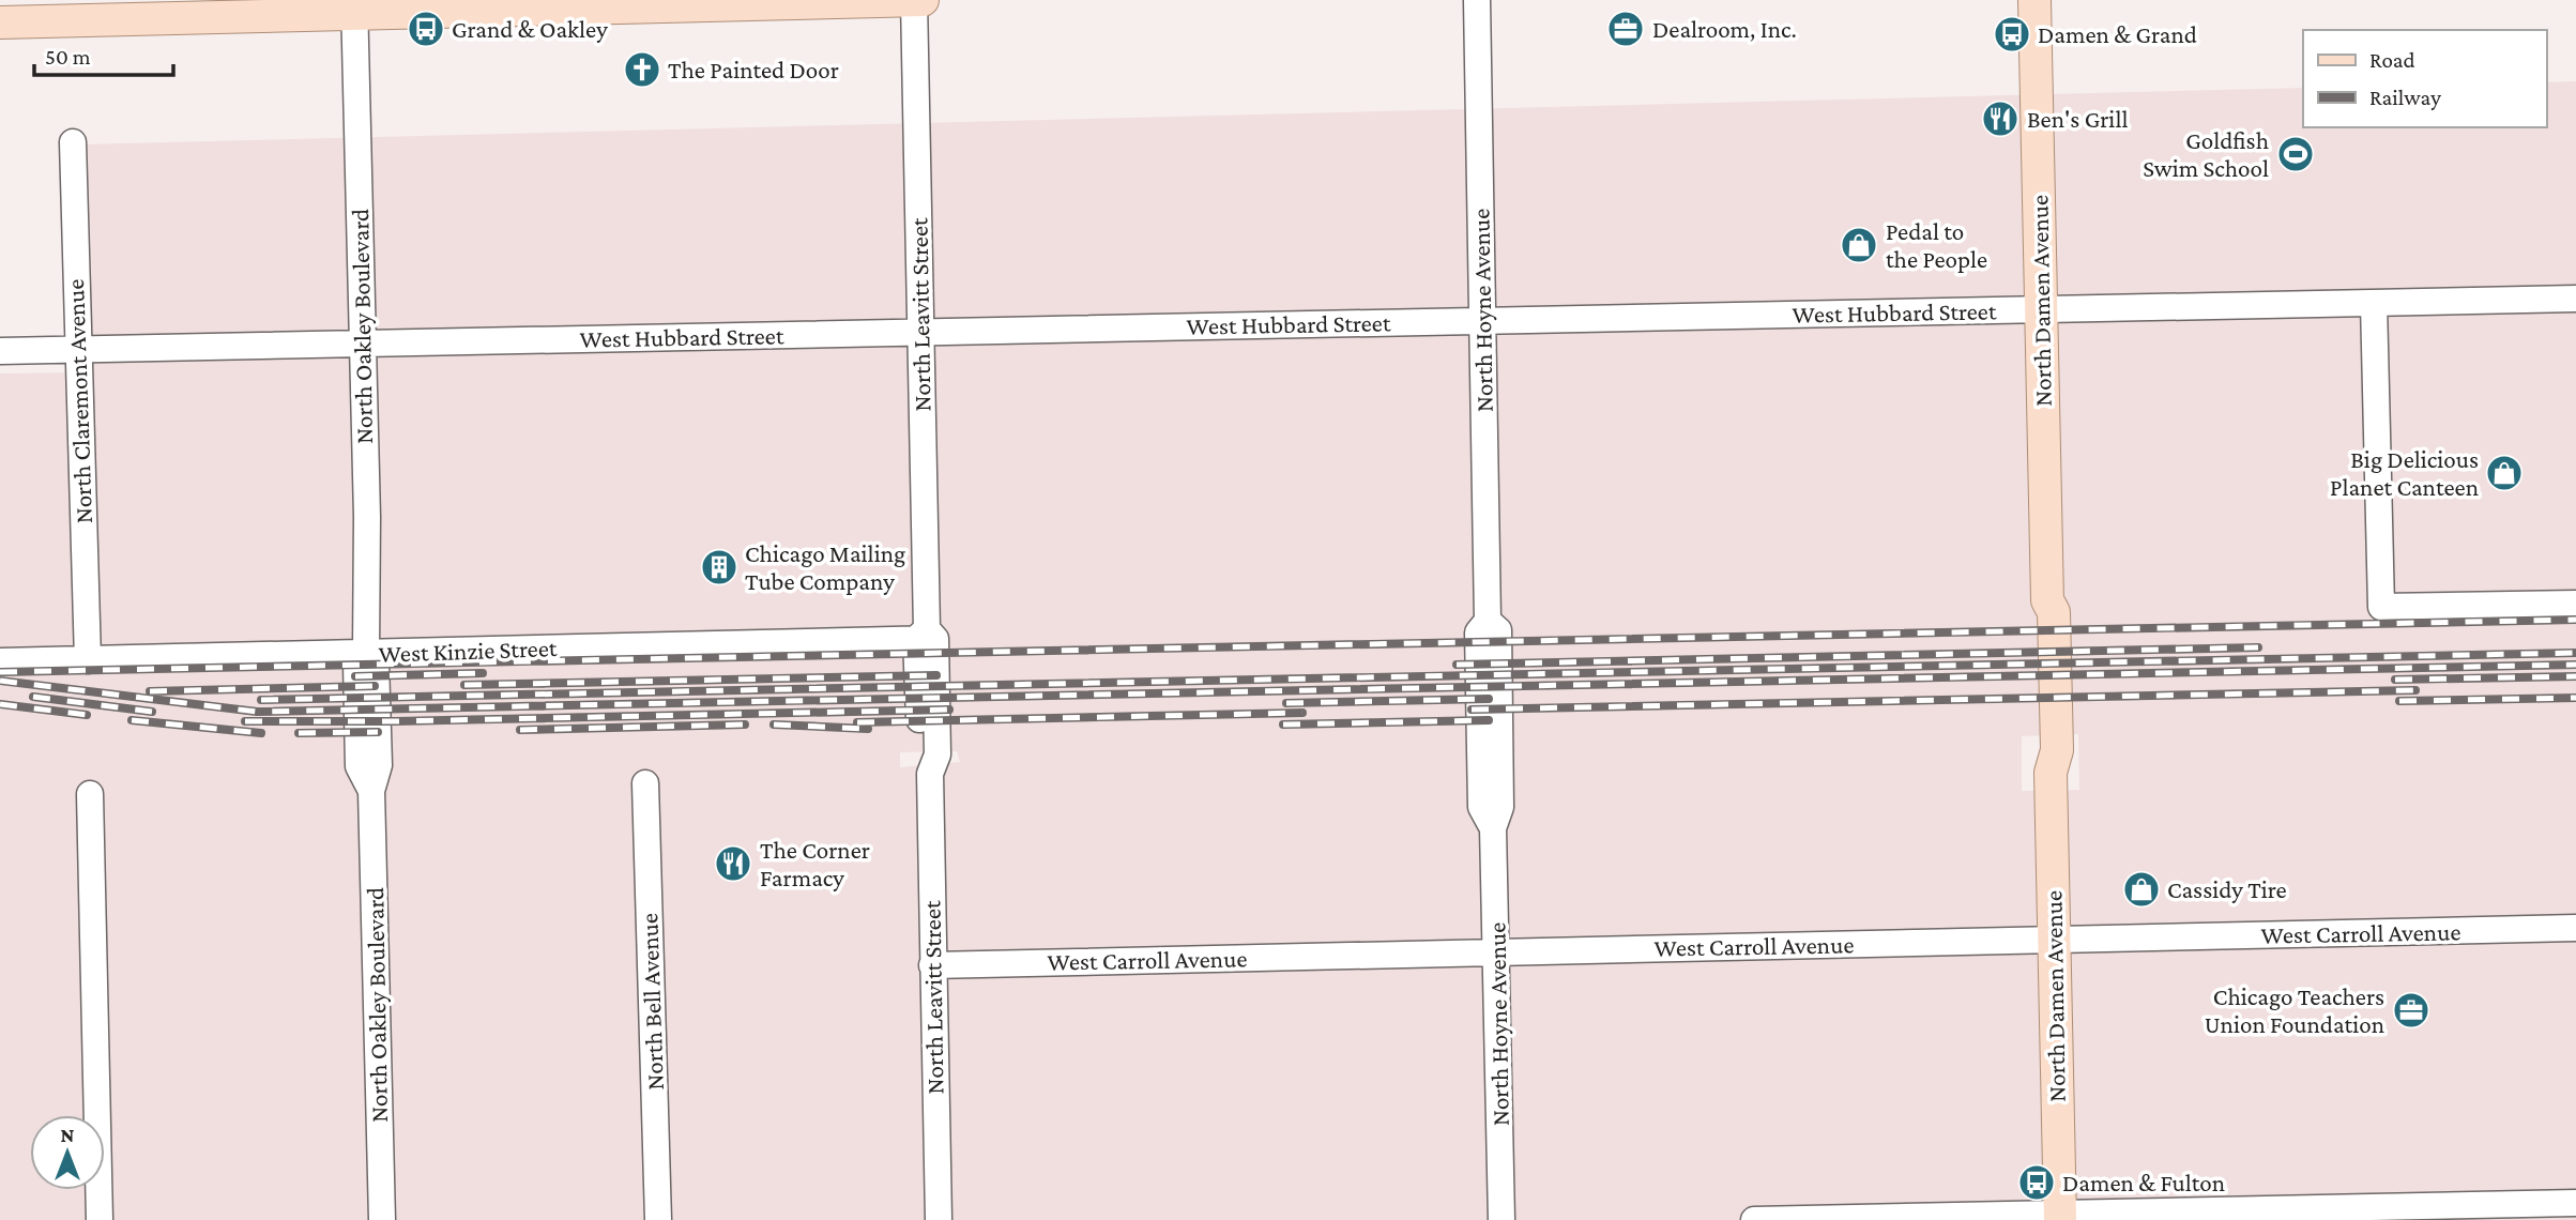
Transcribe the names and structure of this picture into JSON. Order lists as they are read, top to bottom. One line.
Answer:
{"streets":{"main road":["North Damen Avenue"],"street":["North Hoyne Avenue","West Hubbard Street","North Leavitt Street","North Oakley Boulevard","North Claremont Avenue","West Kinzie Street","West Carroll Avenue","North Bell Avenue"]},"crossings":[["North Damen Avenue","West Hubbard Street"],["North Damen Avenue","West Carroll Avenue"],["North Hoyne Avenue","West Hubbard Street"],["North Hoyne Avenue","West Carroll Avenue"],["West Hubbard Street","North Leavitt Street"],["West Hubbard Street","North Oakley Boulevard"],["West Hubbard Street","North Claremont Avenue"],["North Leavitt Street","West Kinzie Street"],["North Leavitt Street","West Carroll Avenue"],["North Oakley Boulevard","West Kinzie Street"],["North Claremont Avenue","West Kinzie Street"]],"places":{"bus stop":["Grand & Oakley","Damen & Grand","Damen & Fulton"],"office":["Dealroom, Inc.","Chicago Teachers Union Foundation"],"church":["The Painted Door"],"restaurant":["Ben's Grill","The Corner Farmacy"],"sports":["Goldfish Swim School"],"shop":["Pedal to the People","Big Delicious Planet Canteen","Cassidy Tire"],"building":["Chicago Mailing Tube Company"]},"legend":["Road","Railway"],"scale_bar":"50 m","north":"top"}
